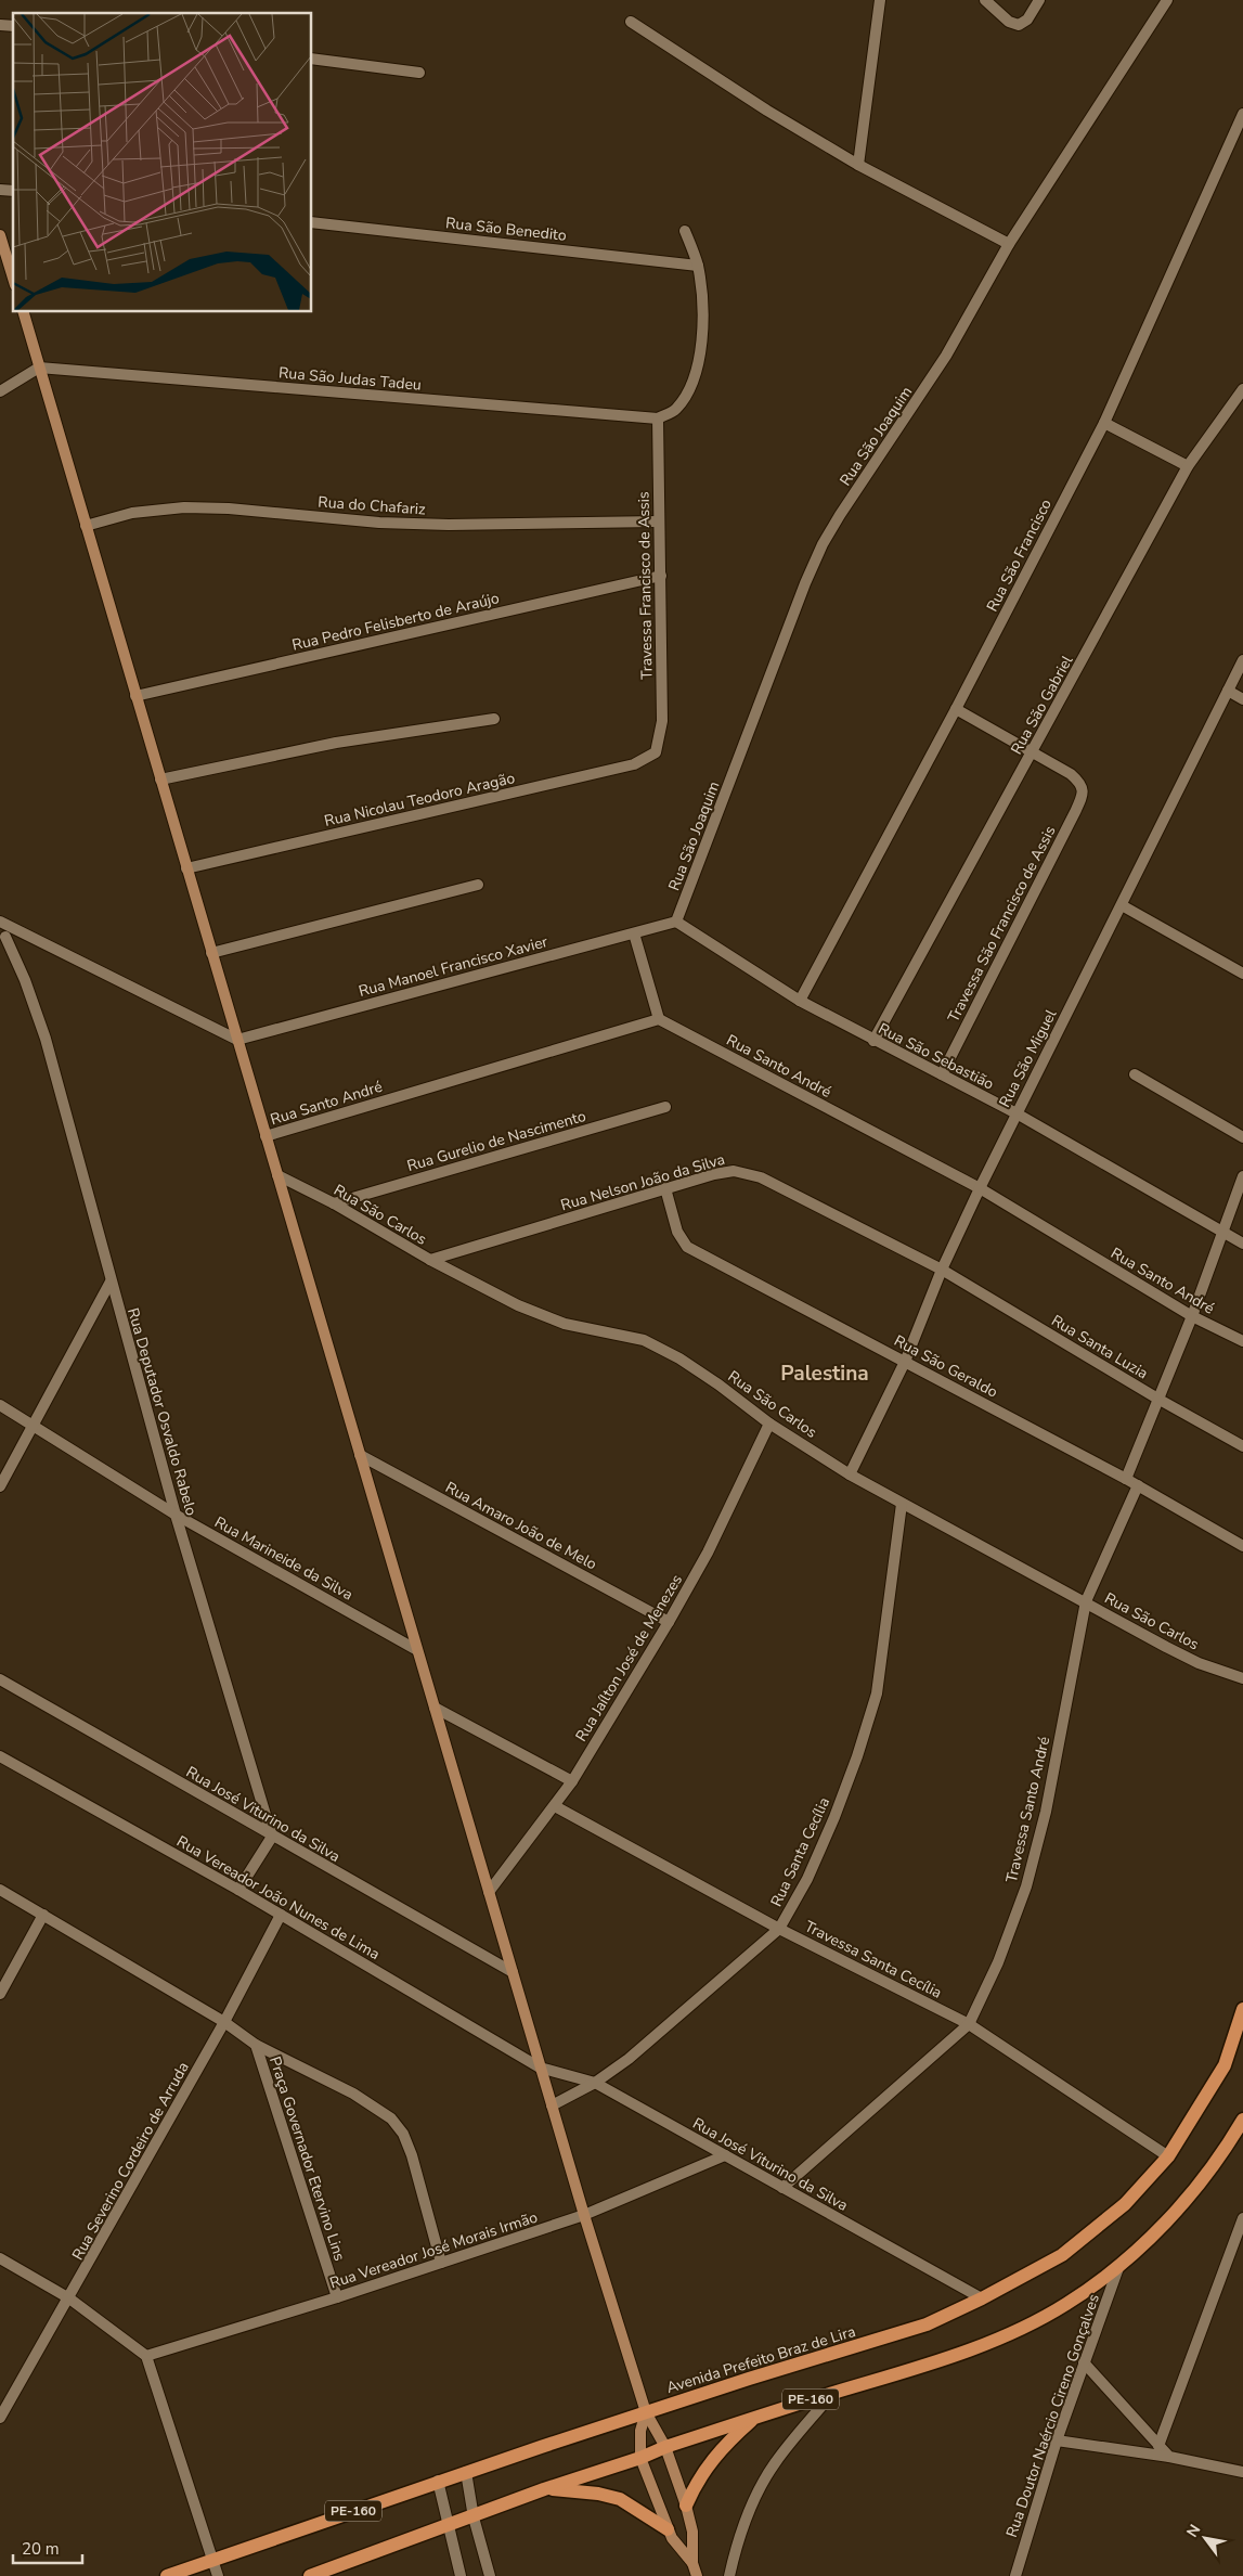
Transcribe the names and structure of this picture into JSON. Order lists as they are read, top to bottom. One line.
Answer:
{"streets":{"main road":["Avenida Prefeito Braz de Lira","PE-160"],"street":["Rua São Benedito","Rua São Judas Tadeu","Rua São Joaquim","Rua do Chafariz","Rua São Francisco","Travessa Francisco de Assis","Rua Pedro Felisberto de Araújo","Rua São Gabriel","Rua Nicolau Teodoro Aragão","Travessa São Francisco de Assis","Rua Manoel Francisco Xavier","Rua São Sebastião","Rua São Miguel","Rua Santo André","Rua Gurelio de Nascimento","Rua Nelson João da Silva","Rua São Carlos","Rua Santa Luzia","Rua São Geraldo","Rua Deputador Osvaldo Rabelo","Rua Amaro João de Melo","Rua Marineide da Silva","Rua Jaílton José de Menezes","Travessa Santo André","Rua José Viturino da Silva","Rua Santa Cecília","Rua Vereador João Nunes de Lima","Travessa Santa Cecília","Praça Governador Etervino Lins","Rua Severino Cordeiro de Arruda","Rua Vereador José Morais Irmão","Rua Doutor Naércio Cireno Gonçalves"]},"crossings":[["Rua São Judas Tadeu","Travessa Francisco de Assis"],["Rua São Joaquim","Rua Manoel Francisco Xavier"],["Rua São Joaquim","Rua São Sebastião"],["Rua do Chafariz","Travessa Francisco de Assis"],["Rua São Francisco","Rua São Sebastião"],["Travessa Francisco de Assis","Rua Pedro Felisberto de Araújo"],["Travessa Francisco de Assis","Rua Nicolau Teodoro Aragão"],["Rua São Gabriel","Travessa São Francisco de Assis"],["Rua São Gabriel","Rua São Sebastião"],["Travessa São Francisco de Assis","Rua São Sebastião"],["Rua Manoel Francisco Xavier","Rua São Sebastião"],["Rua São Sebastião","Rua São Miguel"],["Rua São Miguel","Rua Santo André"],["Rua São Miguel","Rua Nelson João da Silva"],["Rua São Miguel","Rua São Carlos"],["Rua São Miguel","Rua Santa Luzia"],["Rua São Miguel","Rua São Geraldo"],["Rua Gurelio de Nascimento","Rua São Carlos"],["Rua Nelson João da Silva","Rua São Carlos"],["Rua Nelson João da Silva","Rua Santa Luzia"],["Rua Nelson João da Silva","Rua São Geraldo"],["Rua São Carlos","Rua Jaílton José de Menezes"],["Rua São Carlos","Travessa Santo André"],["Rua São Carlos","Rua Santa Cecília"],["Rua São Geraldo","Travessa Santo André"],["Rua Deputador Osvaldo Rabelo","Rua Marineide da Silva"],["Rua Deputador Osvaldo Rabelo","Rua José Viturino da Silva"],["Rua Amaro João de Melo","Rua Jaílton José de Menezes"],["Rua Jaílton José de Menezes","Travessa Santa Cecília"],["Travessa Santo André","Rua José Viturino da Silva"],["Travessa Santo André","Travessa Santa Cecília"],["Rua José Viturino da Silva","Rua Santa Cecília"],["Rua José Viturino da Silva","Rua Vereador João Nunes de Lima"],["Rua José Viturino da Silva","Rua Vereador José Morais Irmão"],["Rua José Viturino da Silva","Avenida Prefeito Braz de Lira"],["Rua Santa Cecília","Travessa Santa Cecília"],["Rua Vereador João Nunes de Lima","Rua Severino Cordeiro de Arruda"],["Travessa Santa Cecília","Avenida Prefeito Braz de Lira"],["Praça Governador Etervino Lins","Rua Vereador José Morais Irmão"],["PE-160","Rua Doutor Naércio Cireno Gonçalves"]],"districts":["Palestina"],"scale_bar":"20 m","north":"top left"}
